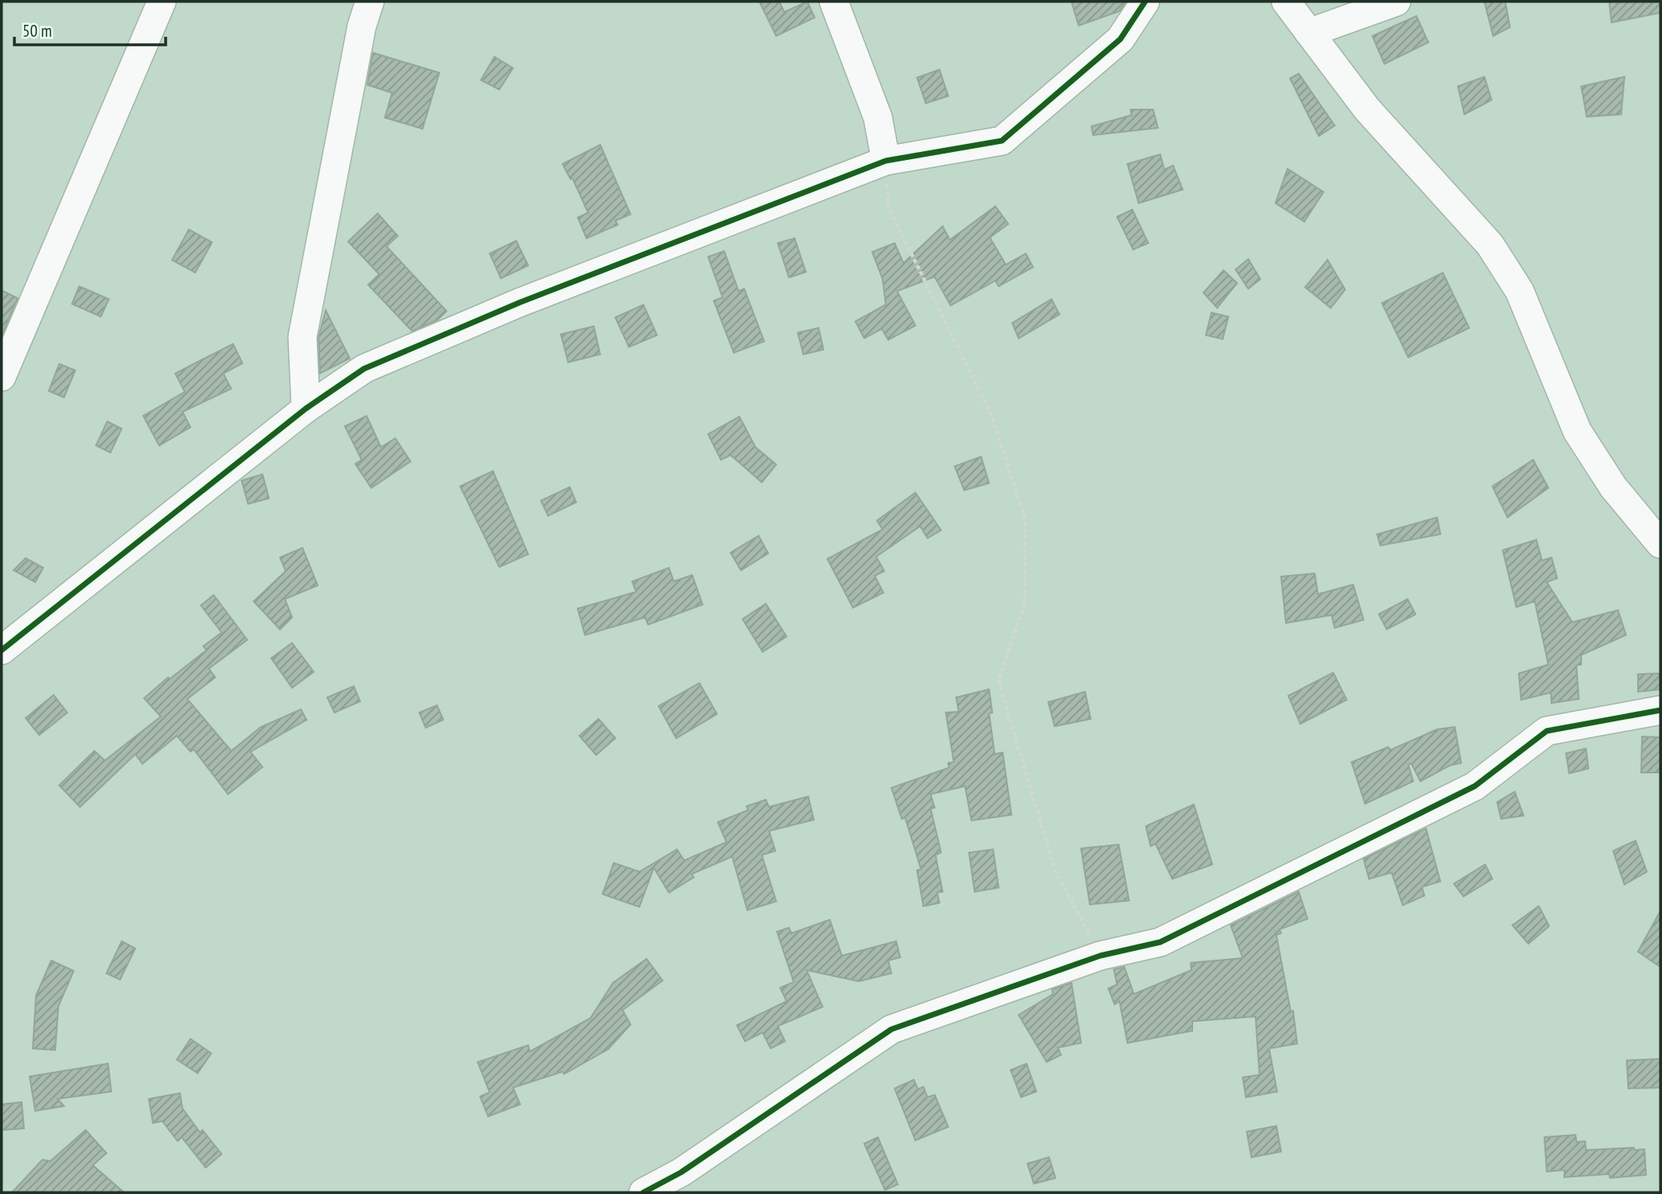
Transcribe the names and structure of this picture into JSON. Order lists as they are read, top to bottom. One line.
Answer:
{"scale_bar":"50 m"}
